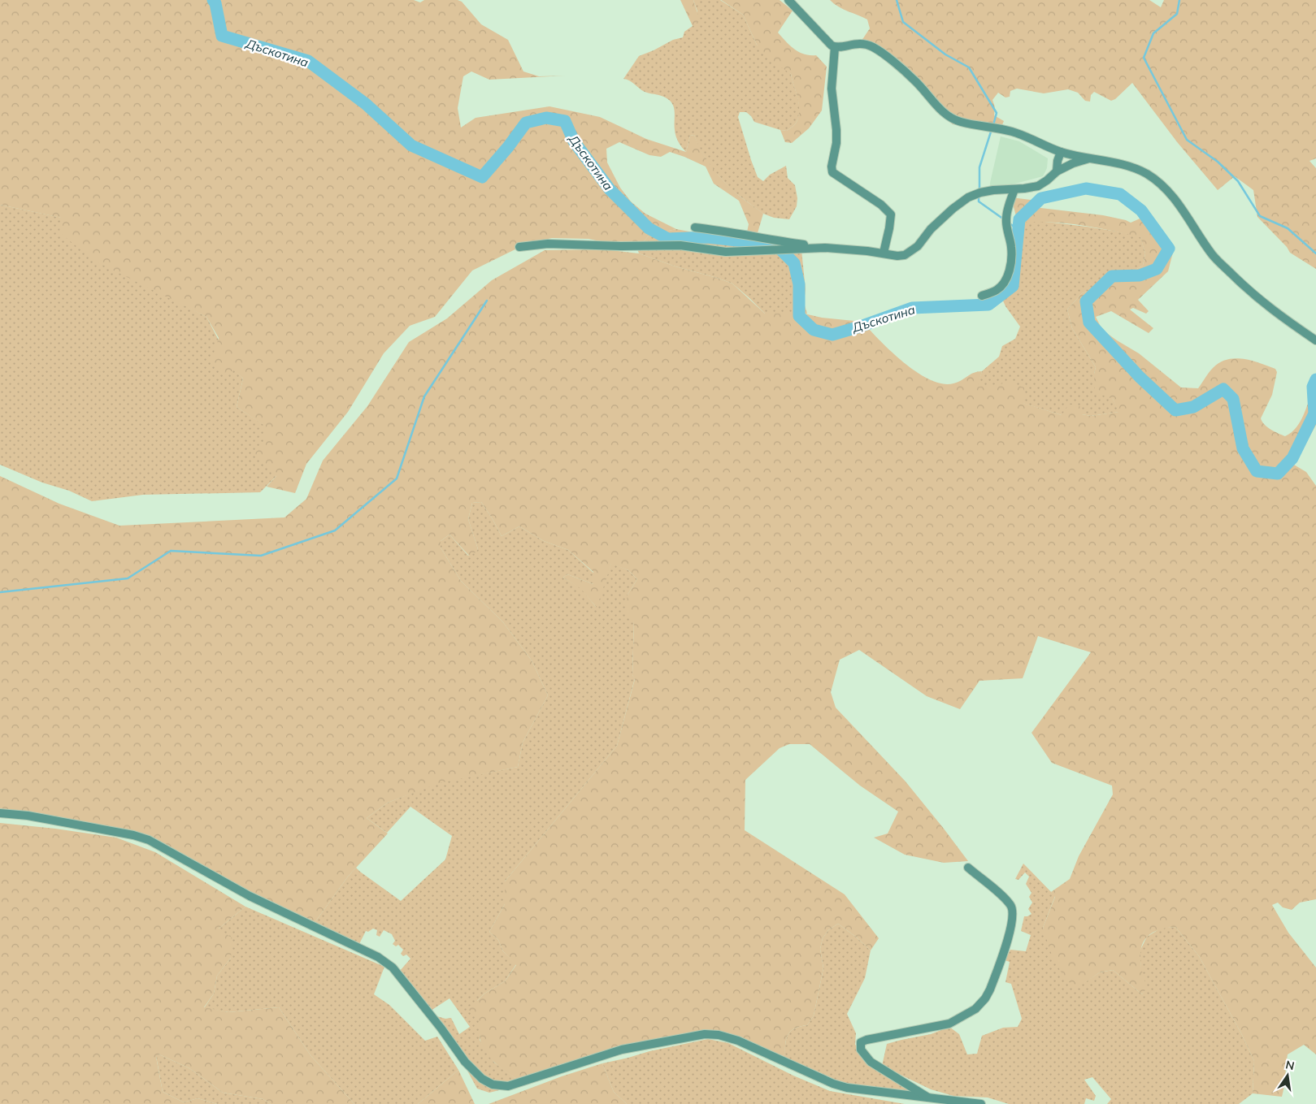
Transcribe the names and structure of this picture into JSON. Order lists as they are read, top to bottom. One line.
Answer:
{"water":["Дъскотина"],"north":"top"}
